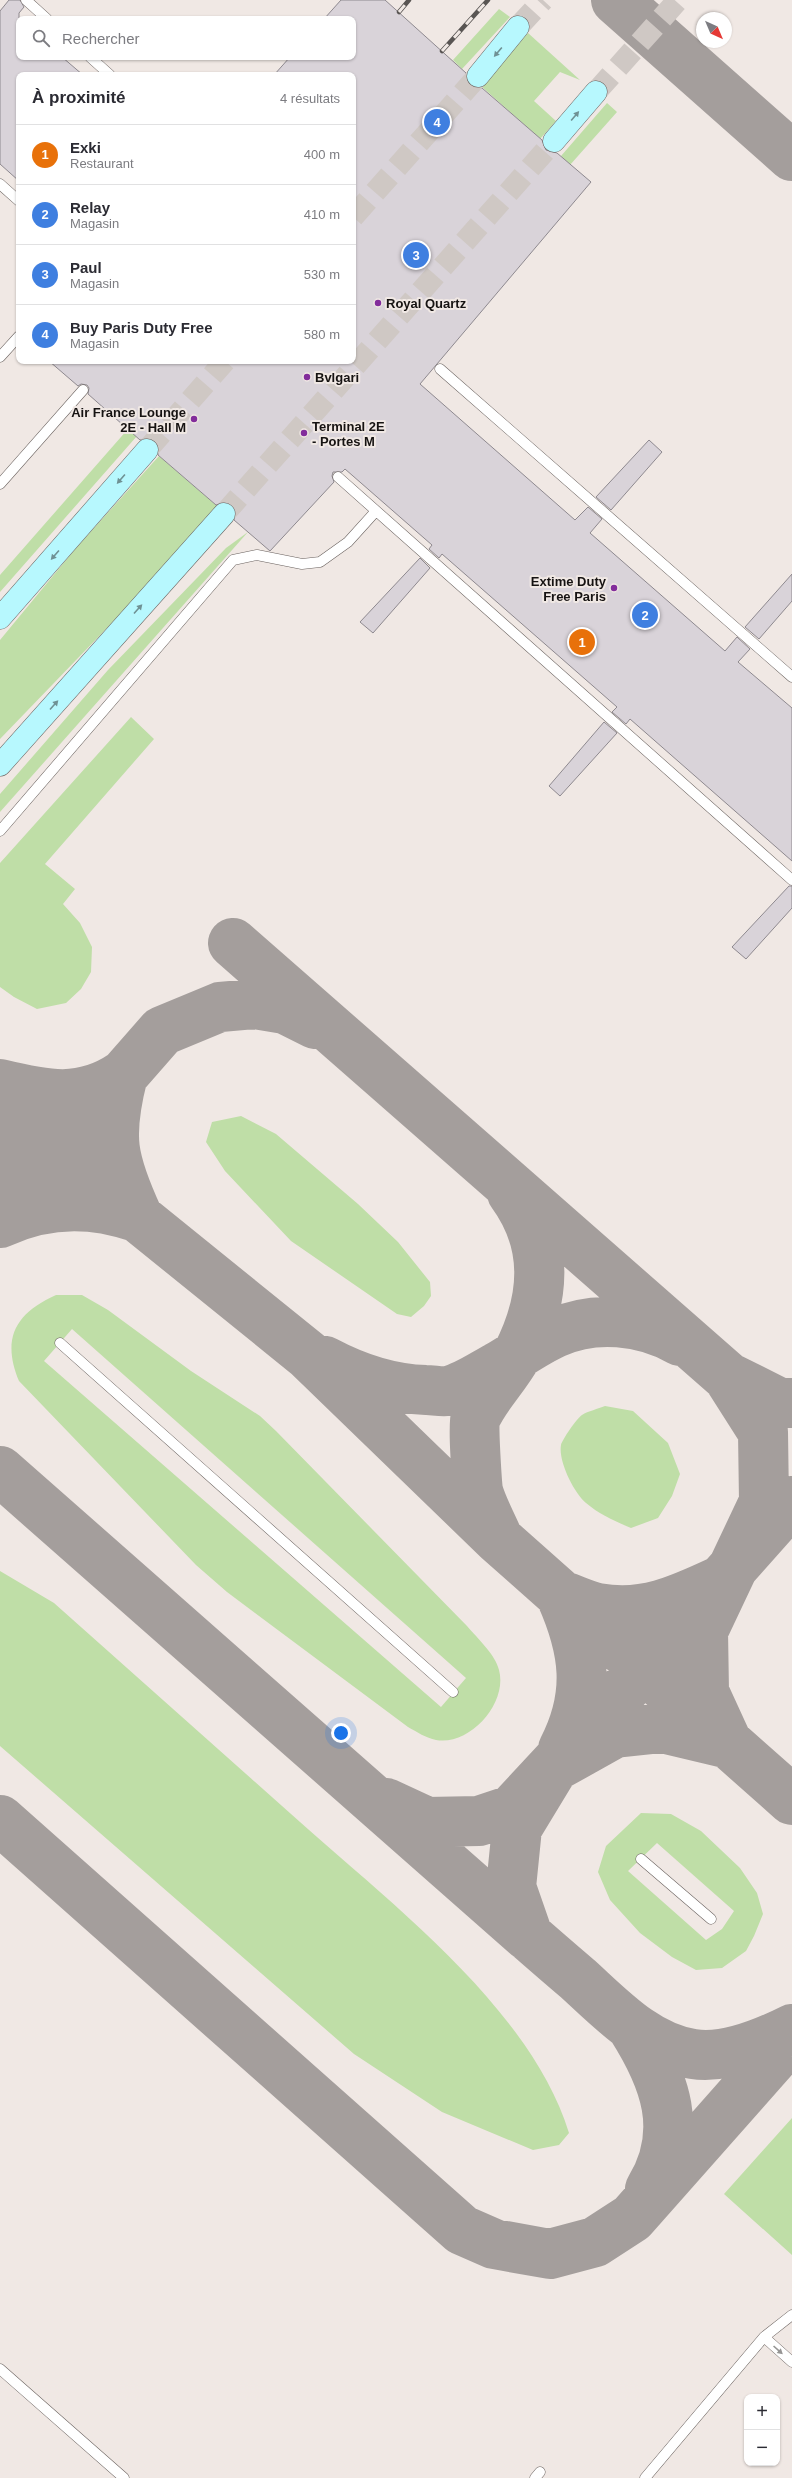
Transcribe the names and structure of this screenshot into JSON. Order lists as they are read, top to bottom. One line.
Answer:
{"places":["Royal Quartz","Bvlgari","Air France Lounge 2E - Hall M","Terminal 2E - Portes M","Extime Duty Free Paris"],"north":"bottom right","page":{"search":"Rechercher","heading":["À proximité","4 résultats"],"pins":["4","3","2","1"],"list":[{"mark":"1","name":"Exki","note":"Restaurant","value":"400 m"},{"mark":"2","name":"Relay","note":"Magasin","value":"410 m"},{"mark":"3","name":"Paul","note":"Magasin","value":"530 m"},{"mark":"4","name":"Buy Paris Duty Free","note":"Magasin","value":"580 m"}],"map_buttons":["+","−"]}}
